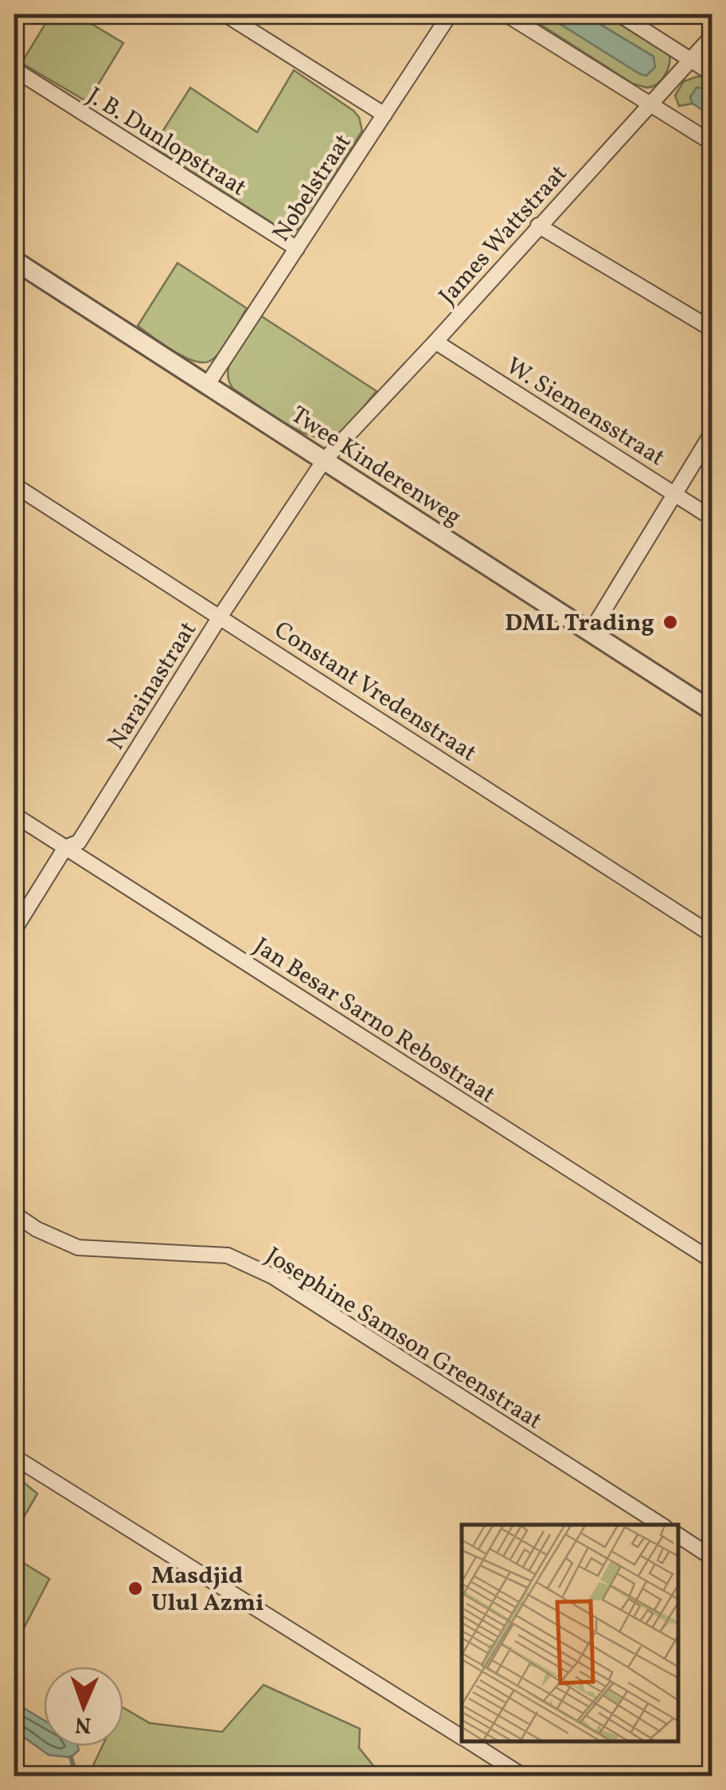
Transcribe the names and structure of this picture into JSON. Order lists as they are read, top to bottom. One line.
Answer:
{"streets":{"street":["J. B. Dunlopstraat","Nobelstraat","James Wattstraat","W. Siemensstraat","Twee Kinderenweg","Narainastraat","Constant Vredenstraat","Jan Besar Sarno Rebostraat","Josephine Samson Greenstraat"]},"crossings":[["J. B. Dunlopstraat","Nobelstraat"],["Nobelstraat","Twee Kinderenweg"],["James Wattstraat","W. Siemensstraat"],["James Wattstraat","Twee Kinderenweg"],["James Wattstraat","Narainastraat"],["Twee Kinderenweg","Narainastraat"],["Narainastraat","Constant Vredenstraat"],["Narainastraat","Jan Besar Sarno Rebostraat"]],"places":["DML Trading","Masdjid Ulul Azmi"],"north":"bottom"}
